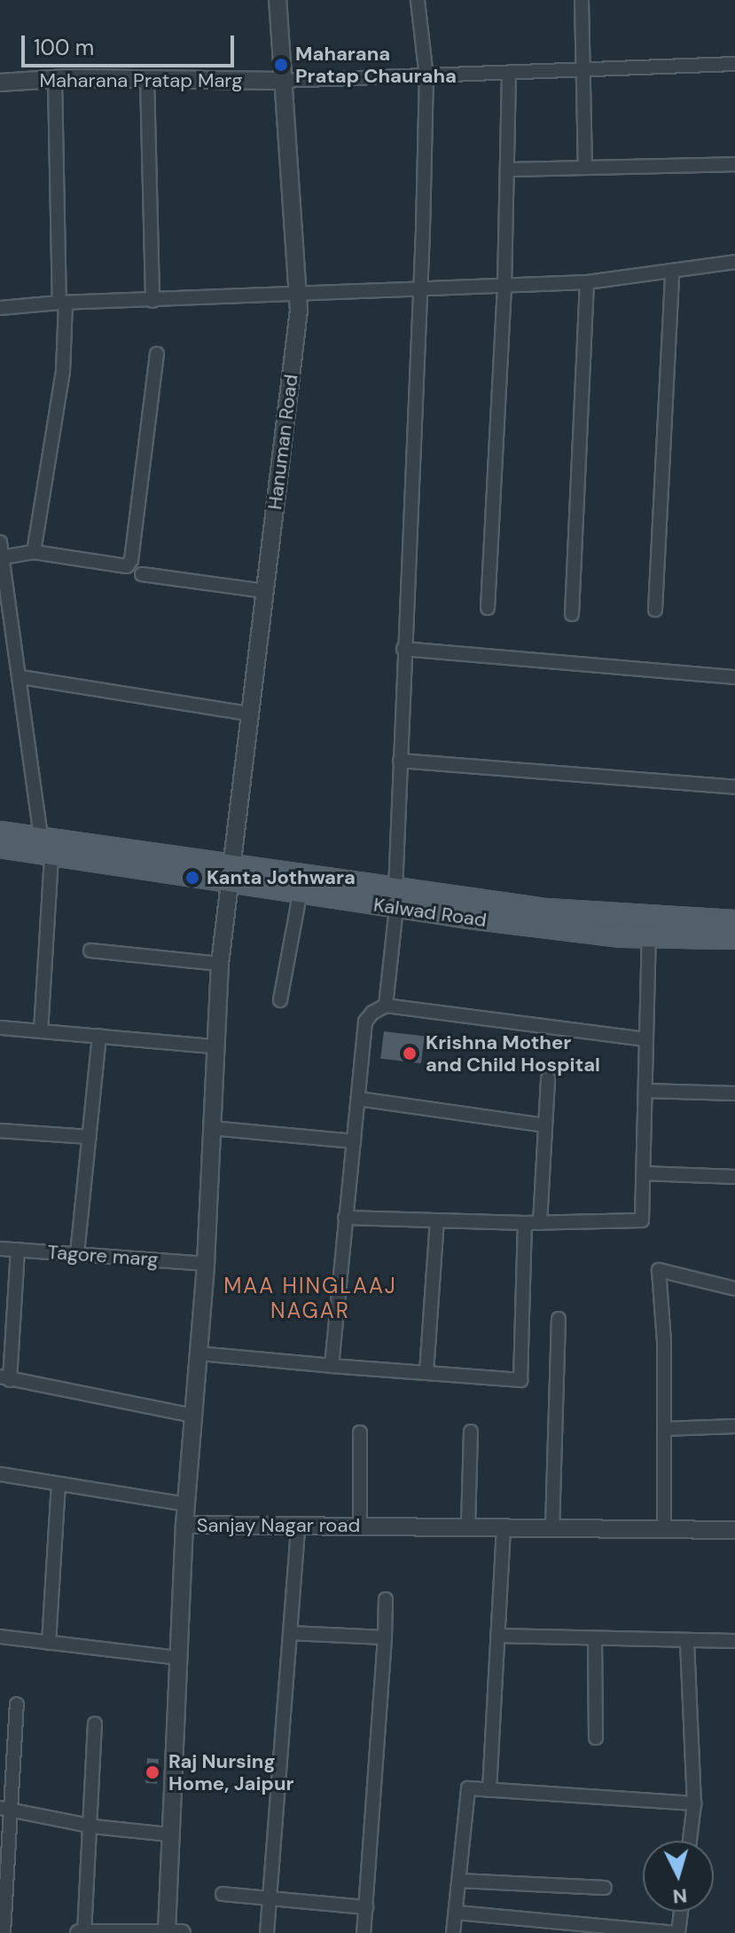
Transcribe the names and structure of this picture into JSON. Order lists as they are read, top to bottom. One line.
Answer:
{"streets":{"main road":["Kalwad Road"],"street":["Maharana Pratap Marg","Hanuman Road","Tagore marg","Sanjay Nagar road"]},"crossings":[["Maharana Pratap Marg","Hanuman Road"],["Hanuman Road","Kalwad Road"],["Hanuman Road","Tagore marg"],["Hanuman Road","Sanjay Nagar road"]],"districts":["MAA HINGLAAJ NAGAR"],"places":["Maharana Pratap Chauraha","Kanta Jothwara","Krishna Mother and Child Hospital","Raj Nursing Home, Jaipur"],"scale_bar":"100 m","north":"bottom"}
